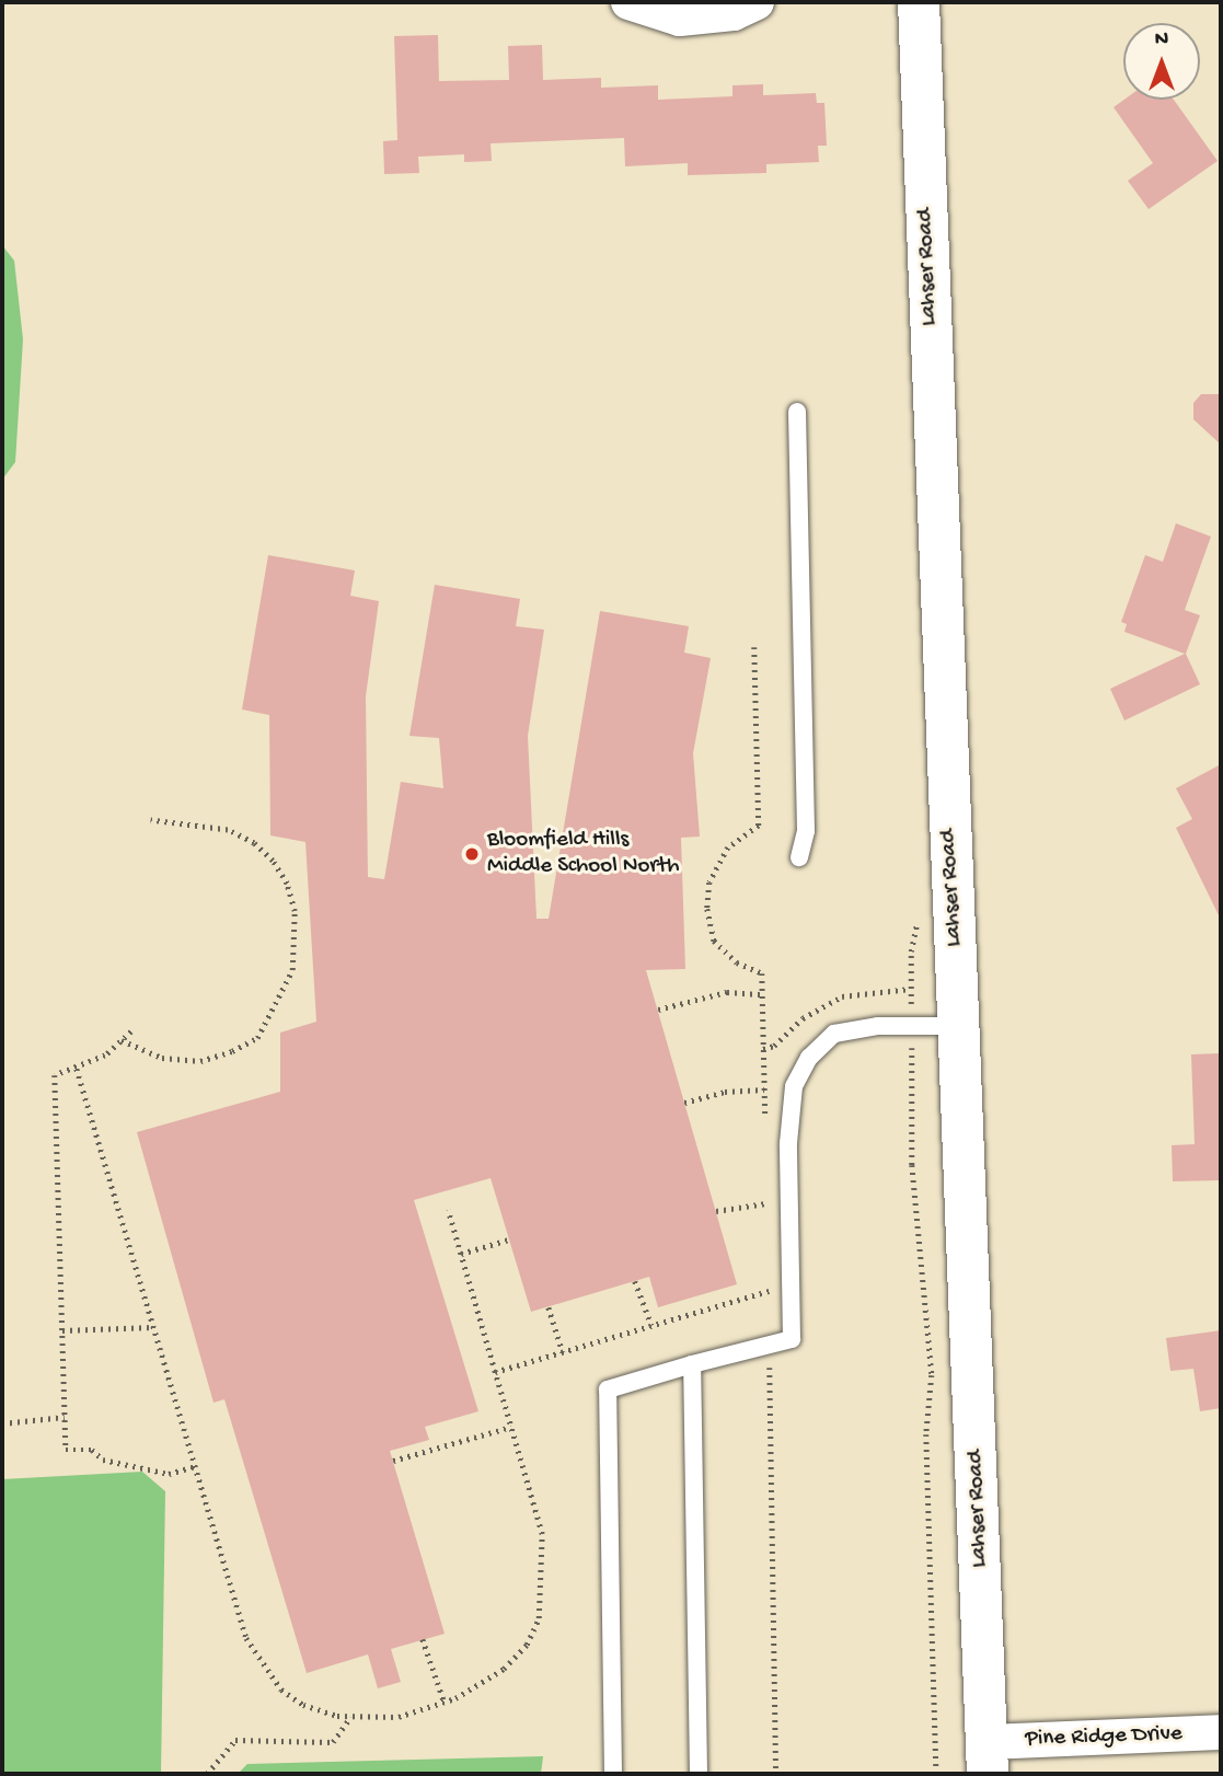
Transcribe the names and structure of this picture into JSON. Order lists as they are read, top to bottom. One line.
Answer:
{"streets":{"street":["Lahser Road","Pine Ridge Drive"]},"crossings":[["Lahser Road","Pine Ridge Drive"]],"places":["Bloomfield Hills Middle School North"],"north":"top"}
